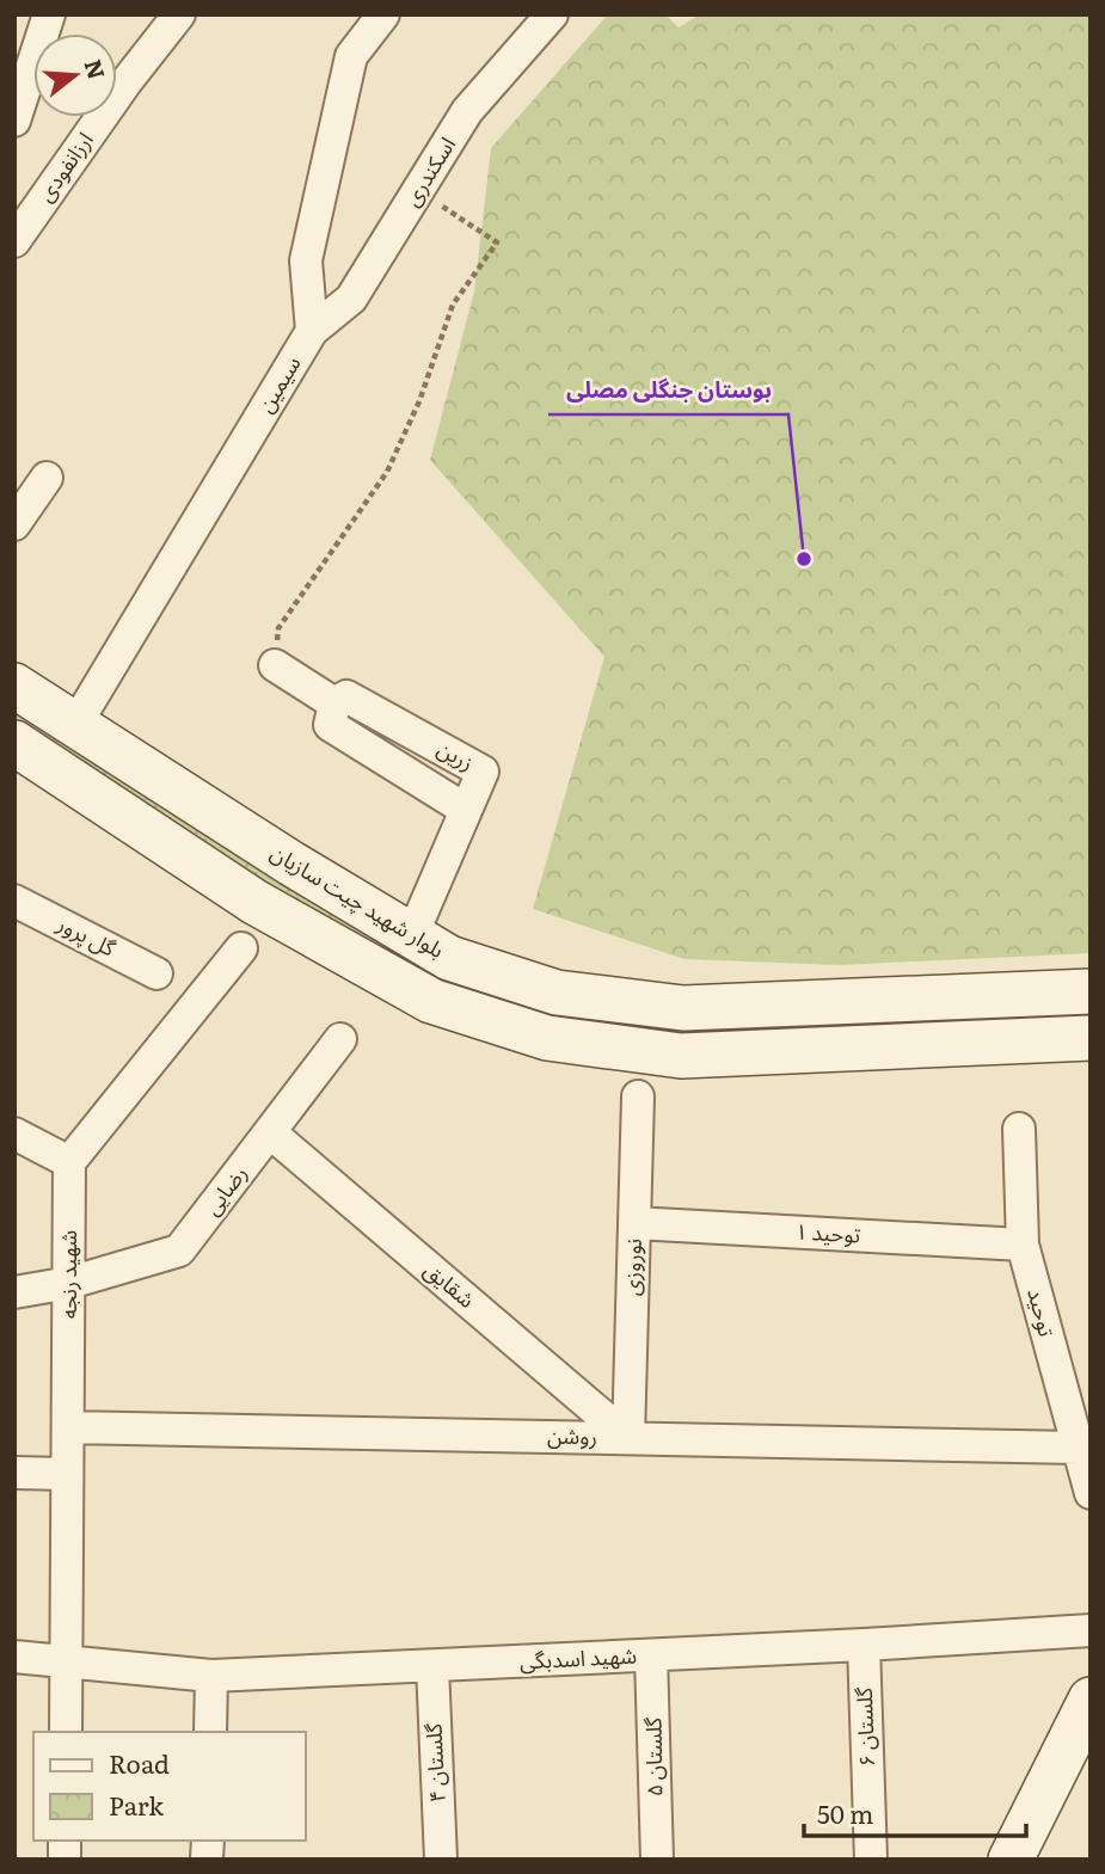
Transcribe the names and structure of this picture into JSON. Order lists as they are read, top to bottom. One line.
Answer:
{"streets":{"main road":["بلوار شهید چیت سازیان"],"street":["ارزانفودی","اسکندری","سیمین","زرین","گل پرور","رضایی","توحید ۱","نوروزی","شهید رنجه","شقایق","توحید","روشن","شهید اسدبگی","گلستان ۶","گلستان ۵","گلستان ۴"]},"crossings":[["اسکندری","سیمین"],["سیمین","بلوار شهید چیت سازیان"],["زرین","بلوار شهید چیت سازیان"],["رضایی","شهید رنجه"],["رضایی","شقایق"],["توحید ۱","نوروزی"],["توحید ۱","توحید"],["نوروزی","شقایق"],["نوروزی","روشن"],["شهید رنجه","روشن"],["شهید رنجه","شهید اسدبگی"],["شقایق","روشن"],["توحید","روشن"],["شهید اسدبگی","گلستان ۶"],["شهید اسدبگی","گلستان ۵"],["شهید اسدبگی","گلستان ۴"]],"places":["بوستان جنگلی مصلی"],"legend":["Road","Park"],"scale_bar":"50 m","north":"right"}
